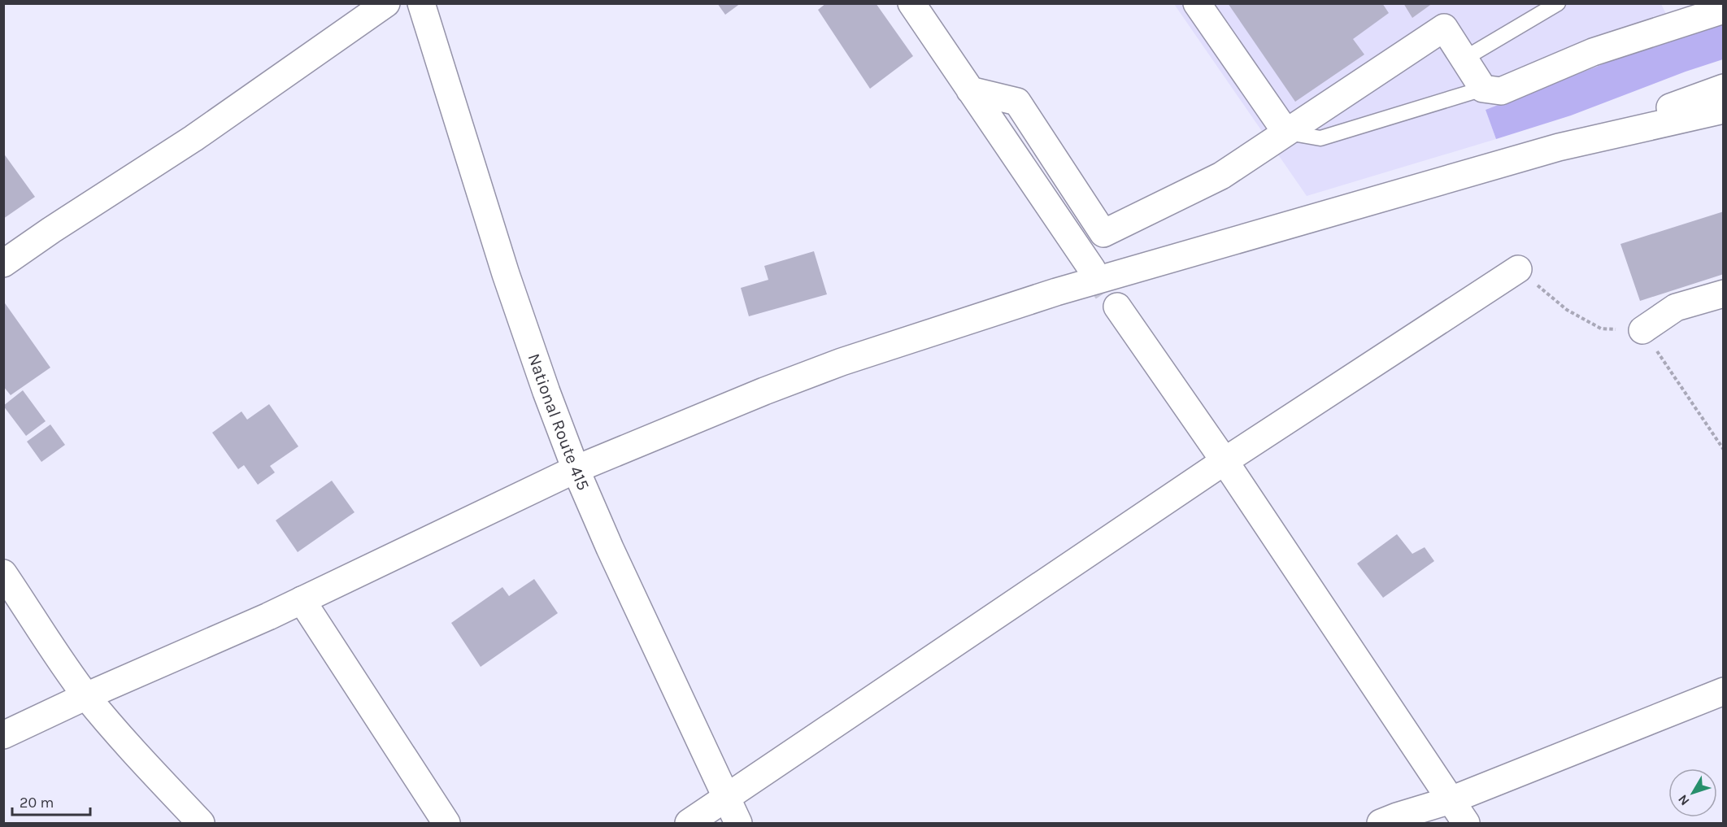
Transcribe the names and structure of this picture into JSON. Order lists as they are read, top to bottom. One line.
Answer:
{"streets":{"main road":["National Route 415"]},"scale_bar":"20 m","north":"bottom left"}
